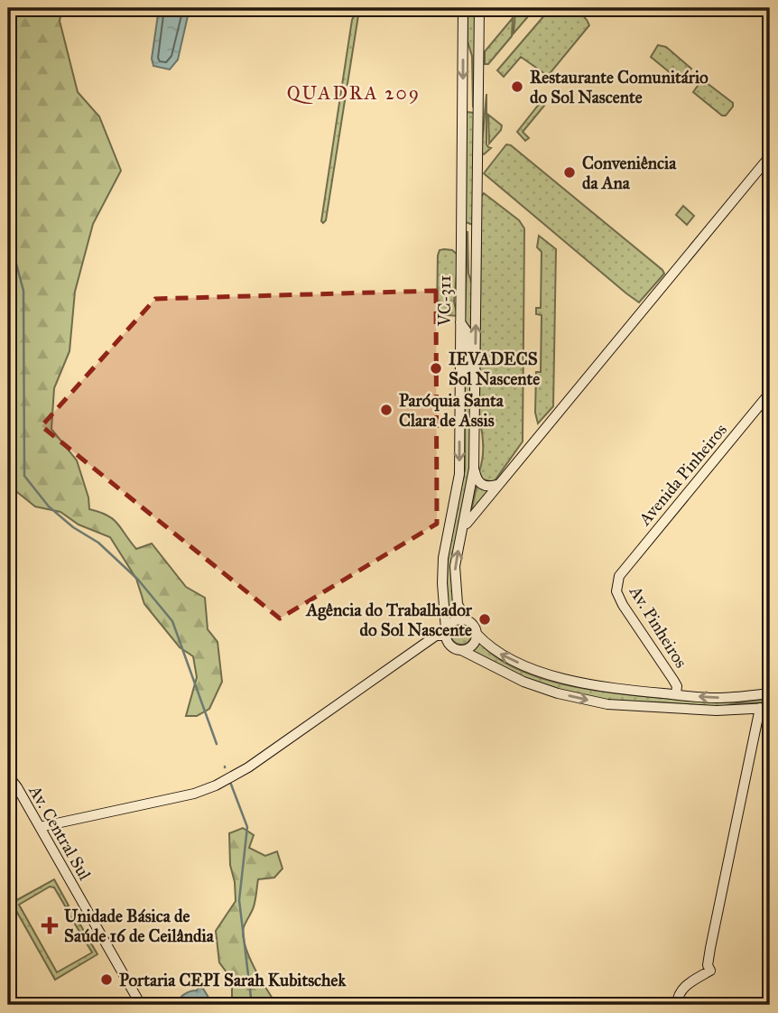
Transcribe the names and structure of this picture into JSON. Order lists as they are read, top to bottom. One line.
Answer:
{"streets":{"main road":["VC-311","Avenida Pinheiros","Av. Pinheiros","Av. Central Sul"]},"crossings":[["Avenida Pinheiros","Av. Pinheiros"]],"districts":["QUADRA 209"],"places":{"other":["Restaurante Comunitário do Sol Nascente","Conveniência da Ana","IEVADECS Sol Nascente","Paróquia Santa Clara de Assis","Agência do Trabalhador do Sol Nascente","Portaria CEPI Sarah Kubitschek"],"health":["Unidade Básica de Saúde 16 de Ceilândia"]}}
